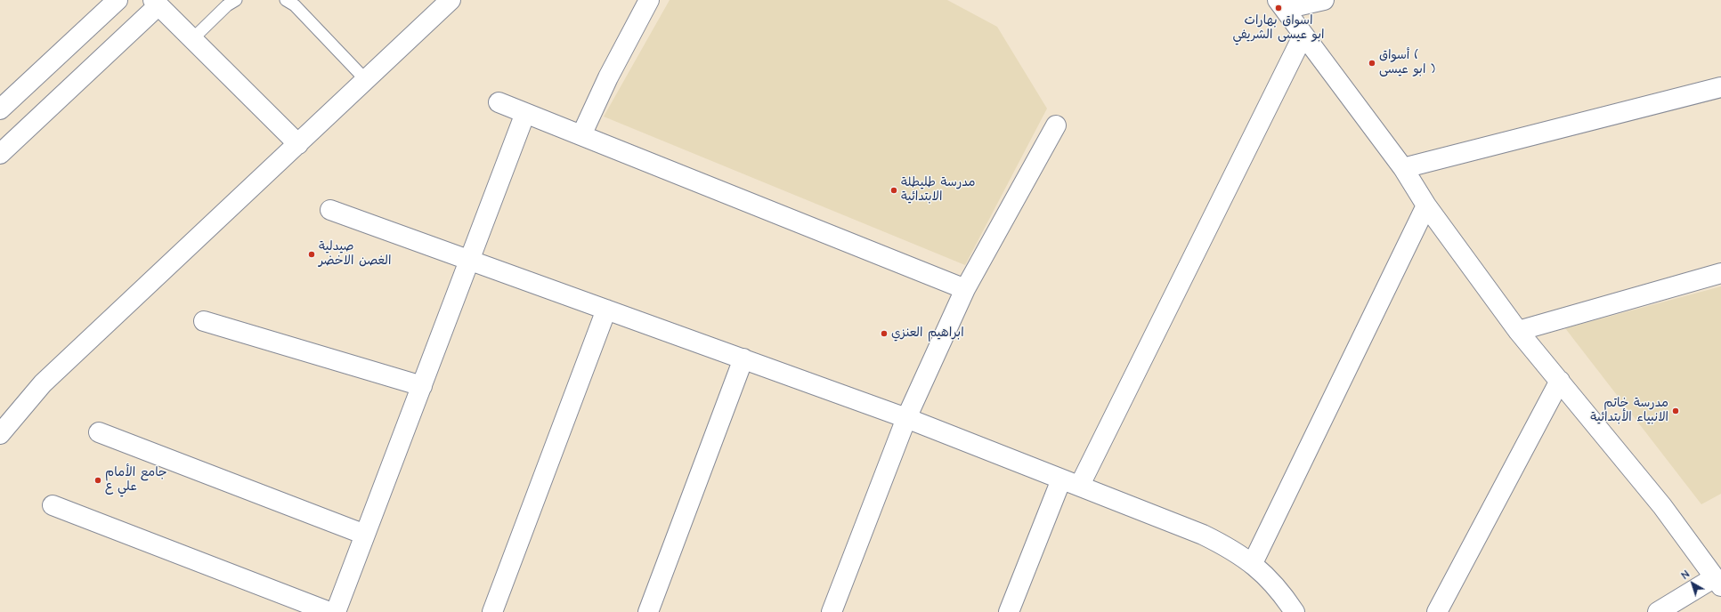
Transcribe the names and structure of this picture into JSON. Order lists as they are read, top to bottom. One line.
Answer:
{"places":["اسواق بهارات ابو عيسى الشريفي","أسواق ( ابو عيسى )","مدرسة طليطلة الابتدائية","صيدلية الغصن الاخضر","ابراهيم العنزي","مدرسة خاتم الانبياء الأبتدائية","جامع الأمام علي ع"],"north":"top left"}
